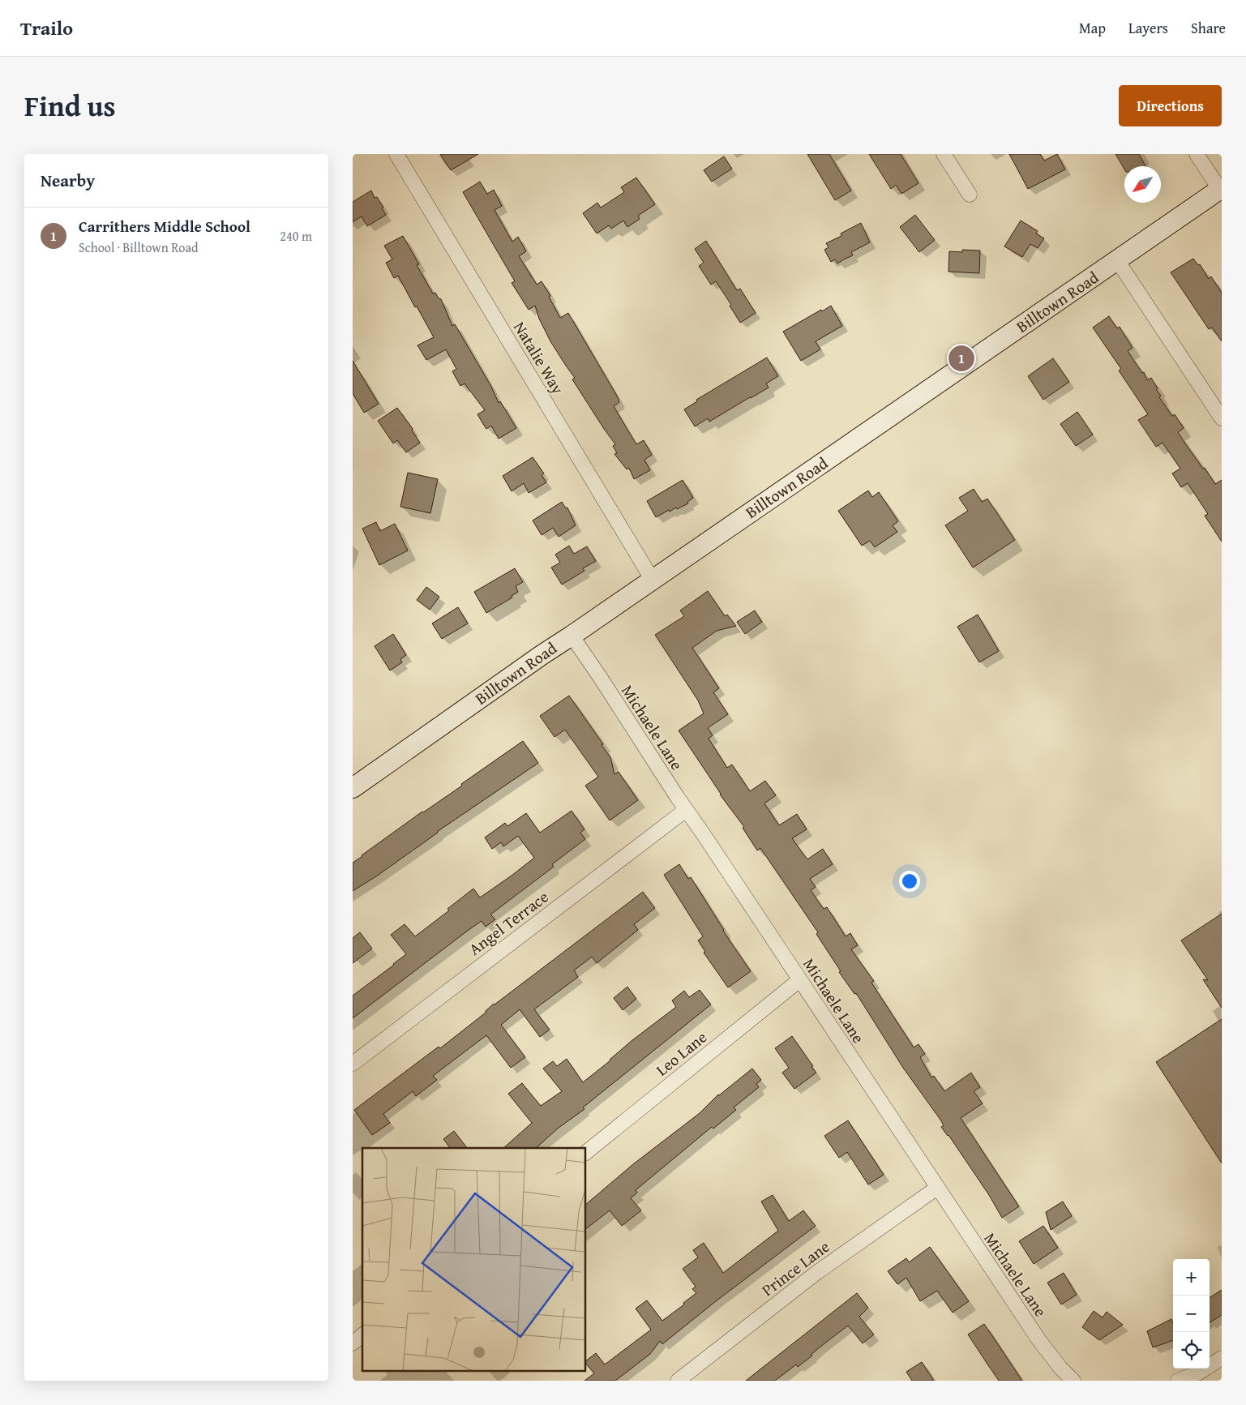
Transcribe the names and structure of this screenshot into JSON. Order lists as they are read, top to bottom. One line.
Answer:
{"streets":{"main road":["Billtown Road"],"street":["Natalie Way","Michaele Lane","Angel Terrace","Leo Lane","Prince Lane"]},"crossings":[["Billtown Road","Natalie Way"],["Billtown Road","Michaele Lane"],["Michaele Lane","Angel Terrace"],["Michaele Lane","Leo Lane"],["Michaele Lane","Prince Lane"]],"north":"bottom left","page":{"header":"Trailo","nav":["Map","Layers","Share"],"title":"Find us","buttons":"Directions","heading":"Nearby","list":[{"mark":"1","name":"Carrithers Middle School","note":"School · Billtown Road","value":"240 m"}],"pins":"1","map_buttons":["+","−"]}}
